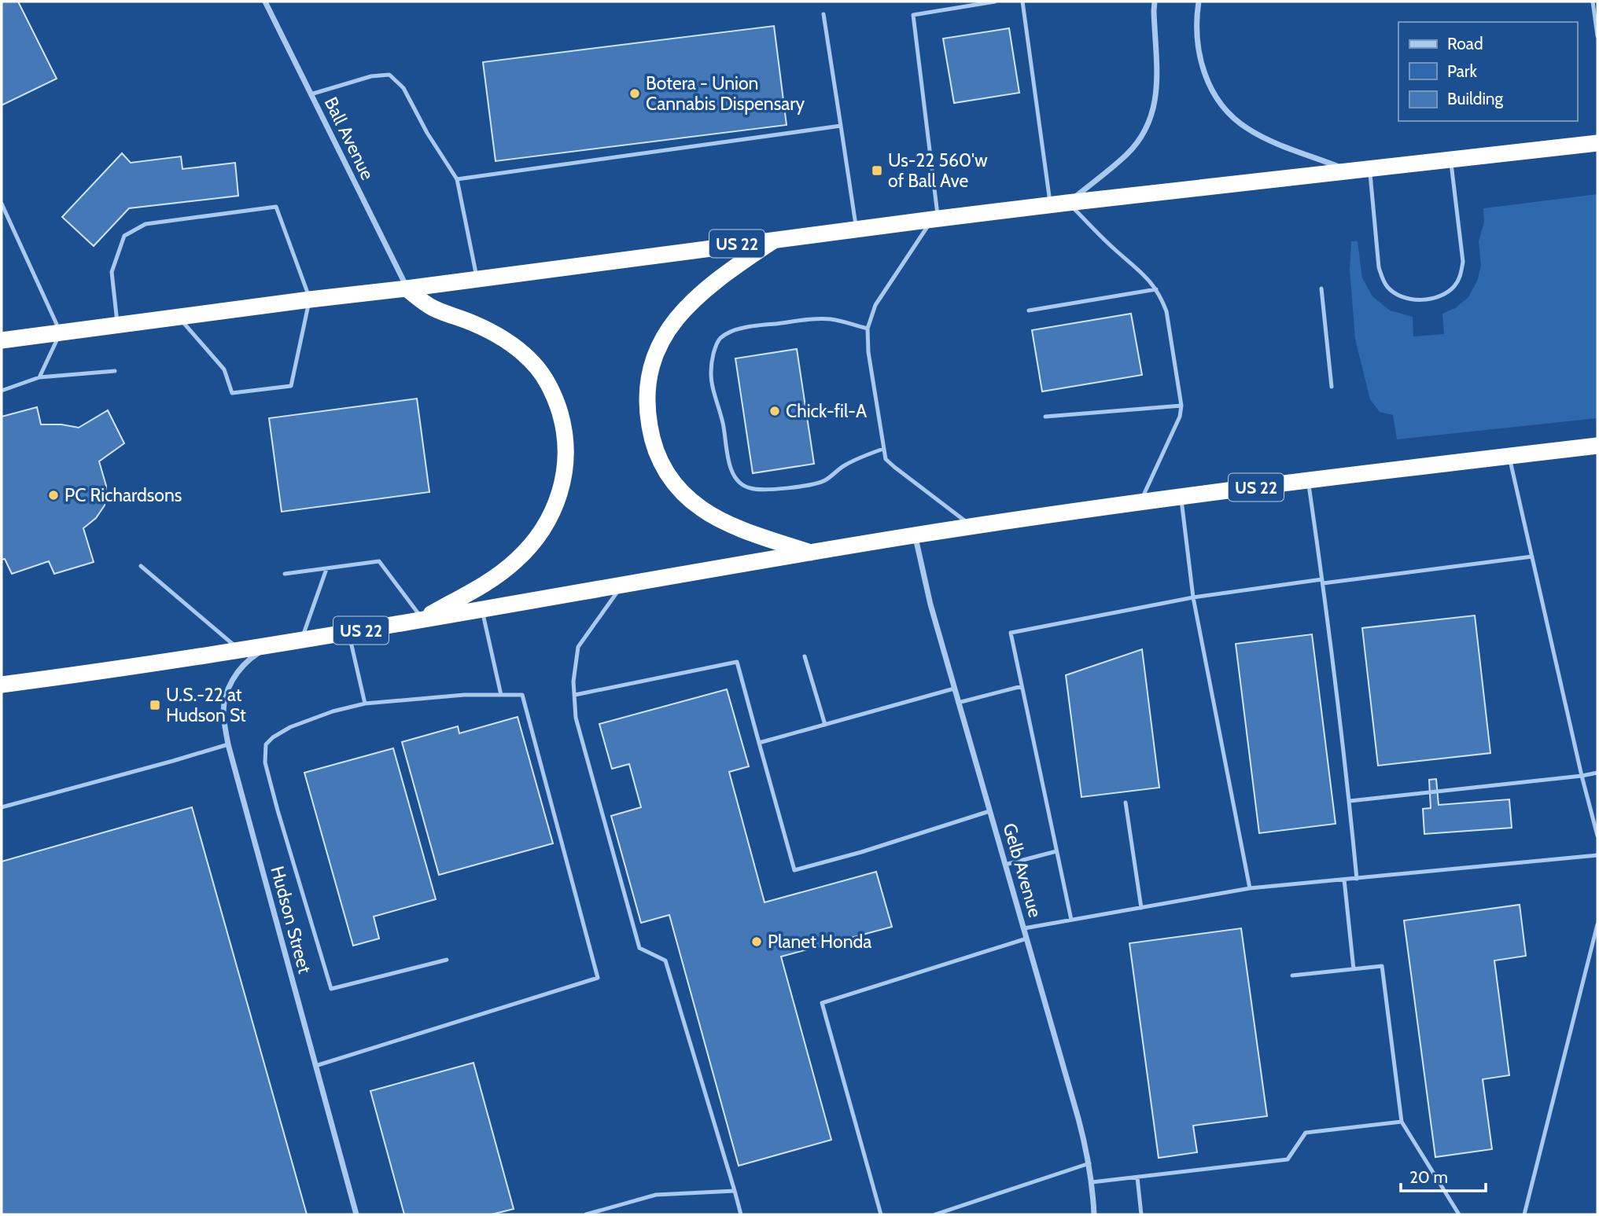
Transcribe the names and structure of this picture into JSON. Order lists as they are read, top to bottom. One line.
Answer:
{"streets":{"highway":["US 22"],"street":["Ball Avenue","Gelb Avenue","Hudson Street"]},"crossings":[["Ball Avenue","US 22"],["US 22","Gelb Avenue"],["US 22","Hudson Street"]],"places":{"other":["Botera - Union Cannabis Dispensary","Chick-fil-A","PC Richardsons","Planet Honda"],"transit":["Us-22 560'w of Ball Ave","U.S.-22 at Hudson St"]},"legend":["Road","Park","Building"],"scale_bar":"20 m"}
